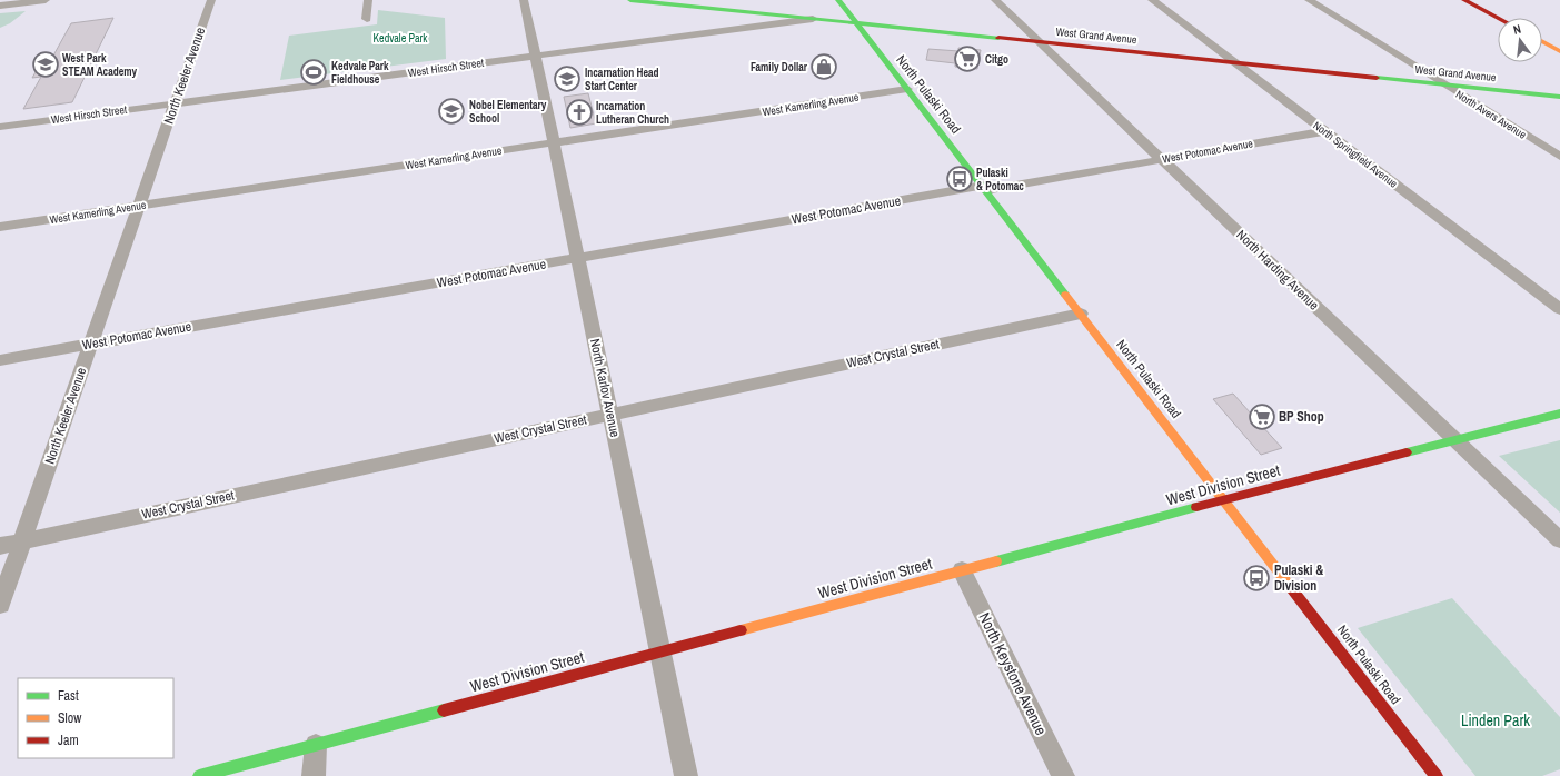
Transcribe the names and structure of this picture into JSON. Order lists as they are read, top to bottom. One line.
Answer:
{"streets":{"main road":["West Grand Avenue","North Pulaski Road","West Division Street"],"street":["West Hirsch Street","North Keeler Avenue","West Kamerling Avenue","North Avers Avenue","West Potomac Avenue","North Springfield Avenue","North Harding Avenue","West Crystal Street","North Karlov Avenue","North Keystone Avenue"]},"crossings":[["West Grand Avenue","West Hirsch Street"],["West Grand Avenue","North Pulaski Road"],["West Grand Avenue","North Avers Avenue"],["West Grand Avenue","North Springfield Avenue"],["West Grand Avenue","North Harding Avenue"],["West Hirsch Street","North Keeler Avenue"],["West Hirsch Street","North Karlov Avenue"],["North Keeler Avenue","West Kamerling Avenue"],["North Keeler Avenue","West Potomac Avenue"],["North Keeler Avenue","West Crystal Street"],["North Pulaski Road","West Kamerling Avenue"],["North Pulaski Road","West Potomac Avenue"],["North Pulaski Road","West Crystal Street"],["North Pulaski Road","West Division Street"],["West Kamerling Avenue","North Karlov Avenue"],["West Potomac Avenue","North Springfield Avenue"],["West Potomac Avenue","North Harding Avenue"],["West Potomac Avenue","North Karlov Avenue"],["North Harding Avenue","West Division Street"],["West Crystal Street","North Karlov Avenue"],["North Karlov Avenue","West Division Street"],["West Division Street","North Keystone Avenue"]],"parks":["Kedvale Park","Linden Park"],"places":{"supermarket":["Citgo","BP Shop"],"school or university":["West Park STEAM Academy","Incarnation Head Start Center","Nobel Elementary School"],"shop":["Family Dollar"],"sports":["Kedvale Park Fieldhouse"],"church":["Incarnation Lutheran Church"],"bus stop":["Pulaski & Potomac","Pulaski & Division"]},"legend":["Fast","Slow","Jam"],"north":"top"}
